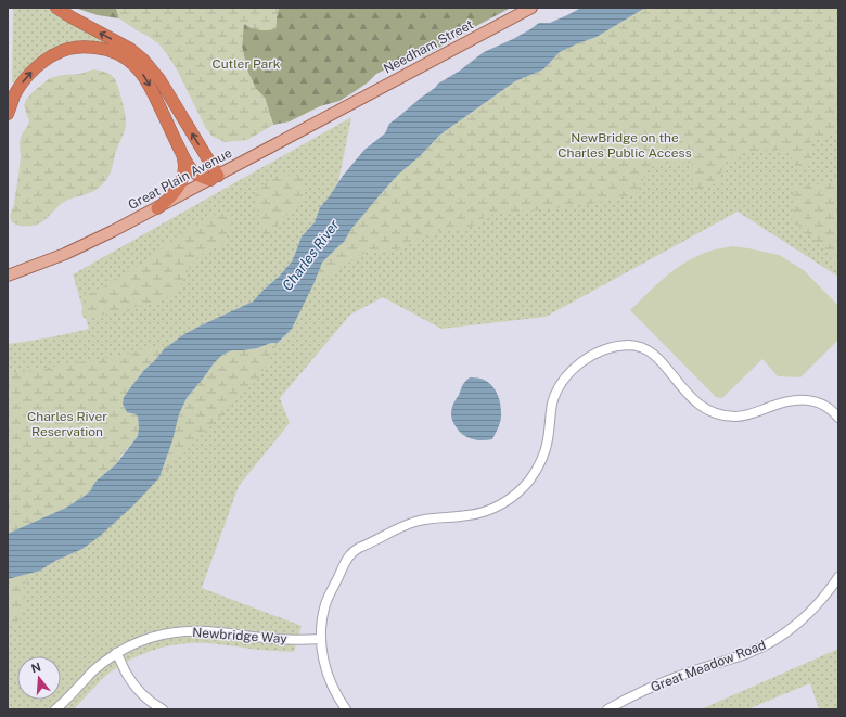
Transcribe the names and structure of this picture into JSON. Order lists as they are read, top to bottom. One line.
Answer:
{"streets":{"main road":["Needham Street","Great Plain Avenue"],"street":["Newbridge Way","Great Meadow Road"]},"crossings":[["Needham Street","Great Plain Avenue"]],"water":["Charles River"],"parks":["Cutler Park","NewBridge on the Charles Public Access","Charles River Reservation"],"north":"top"}
